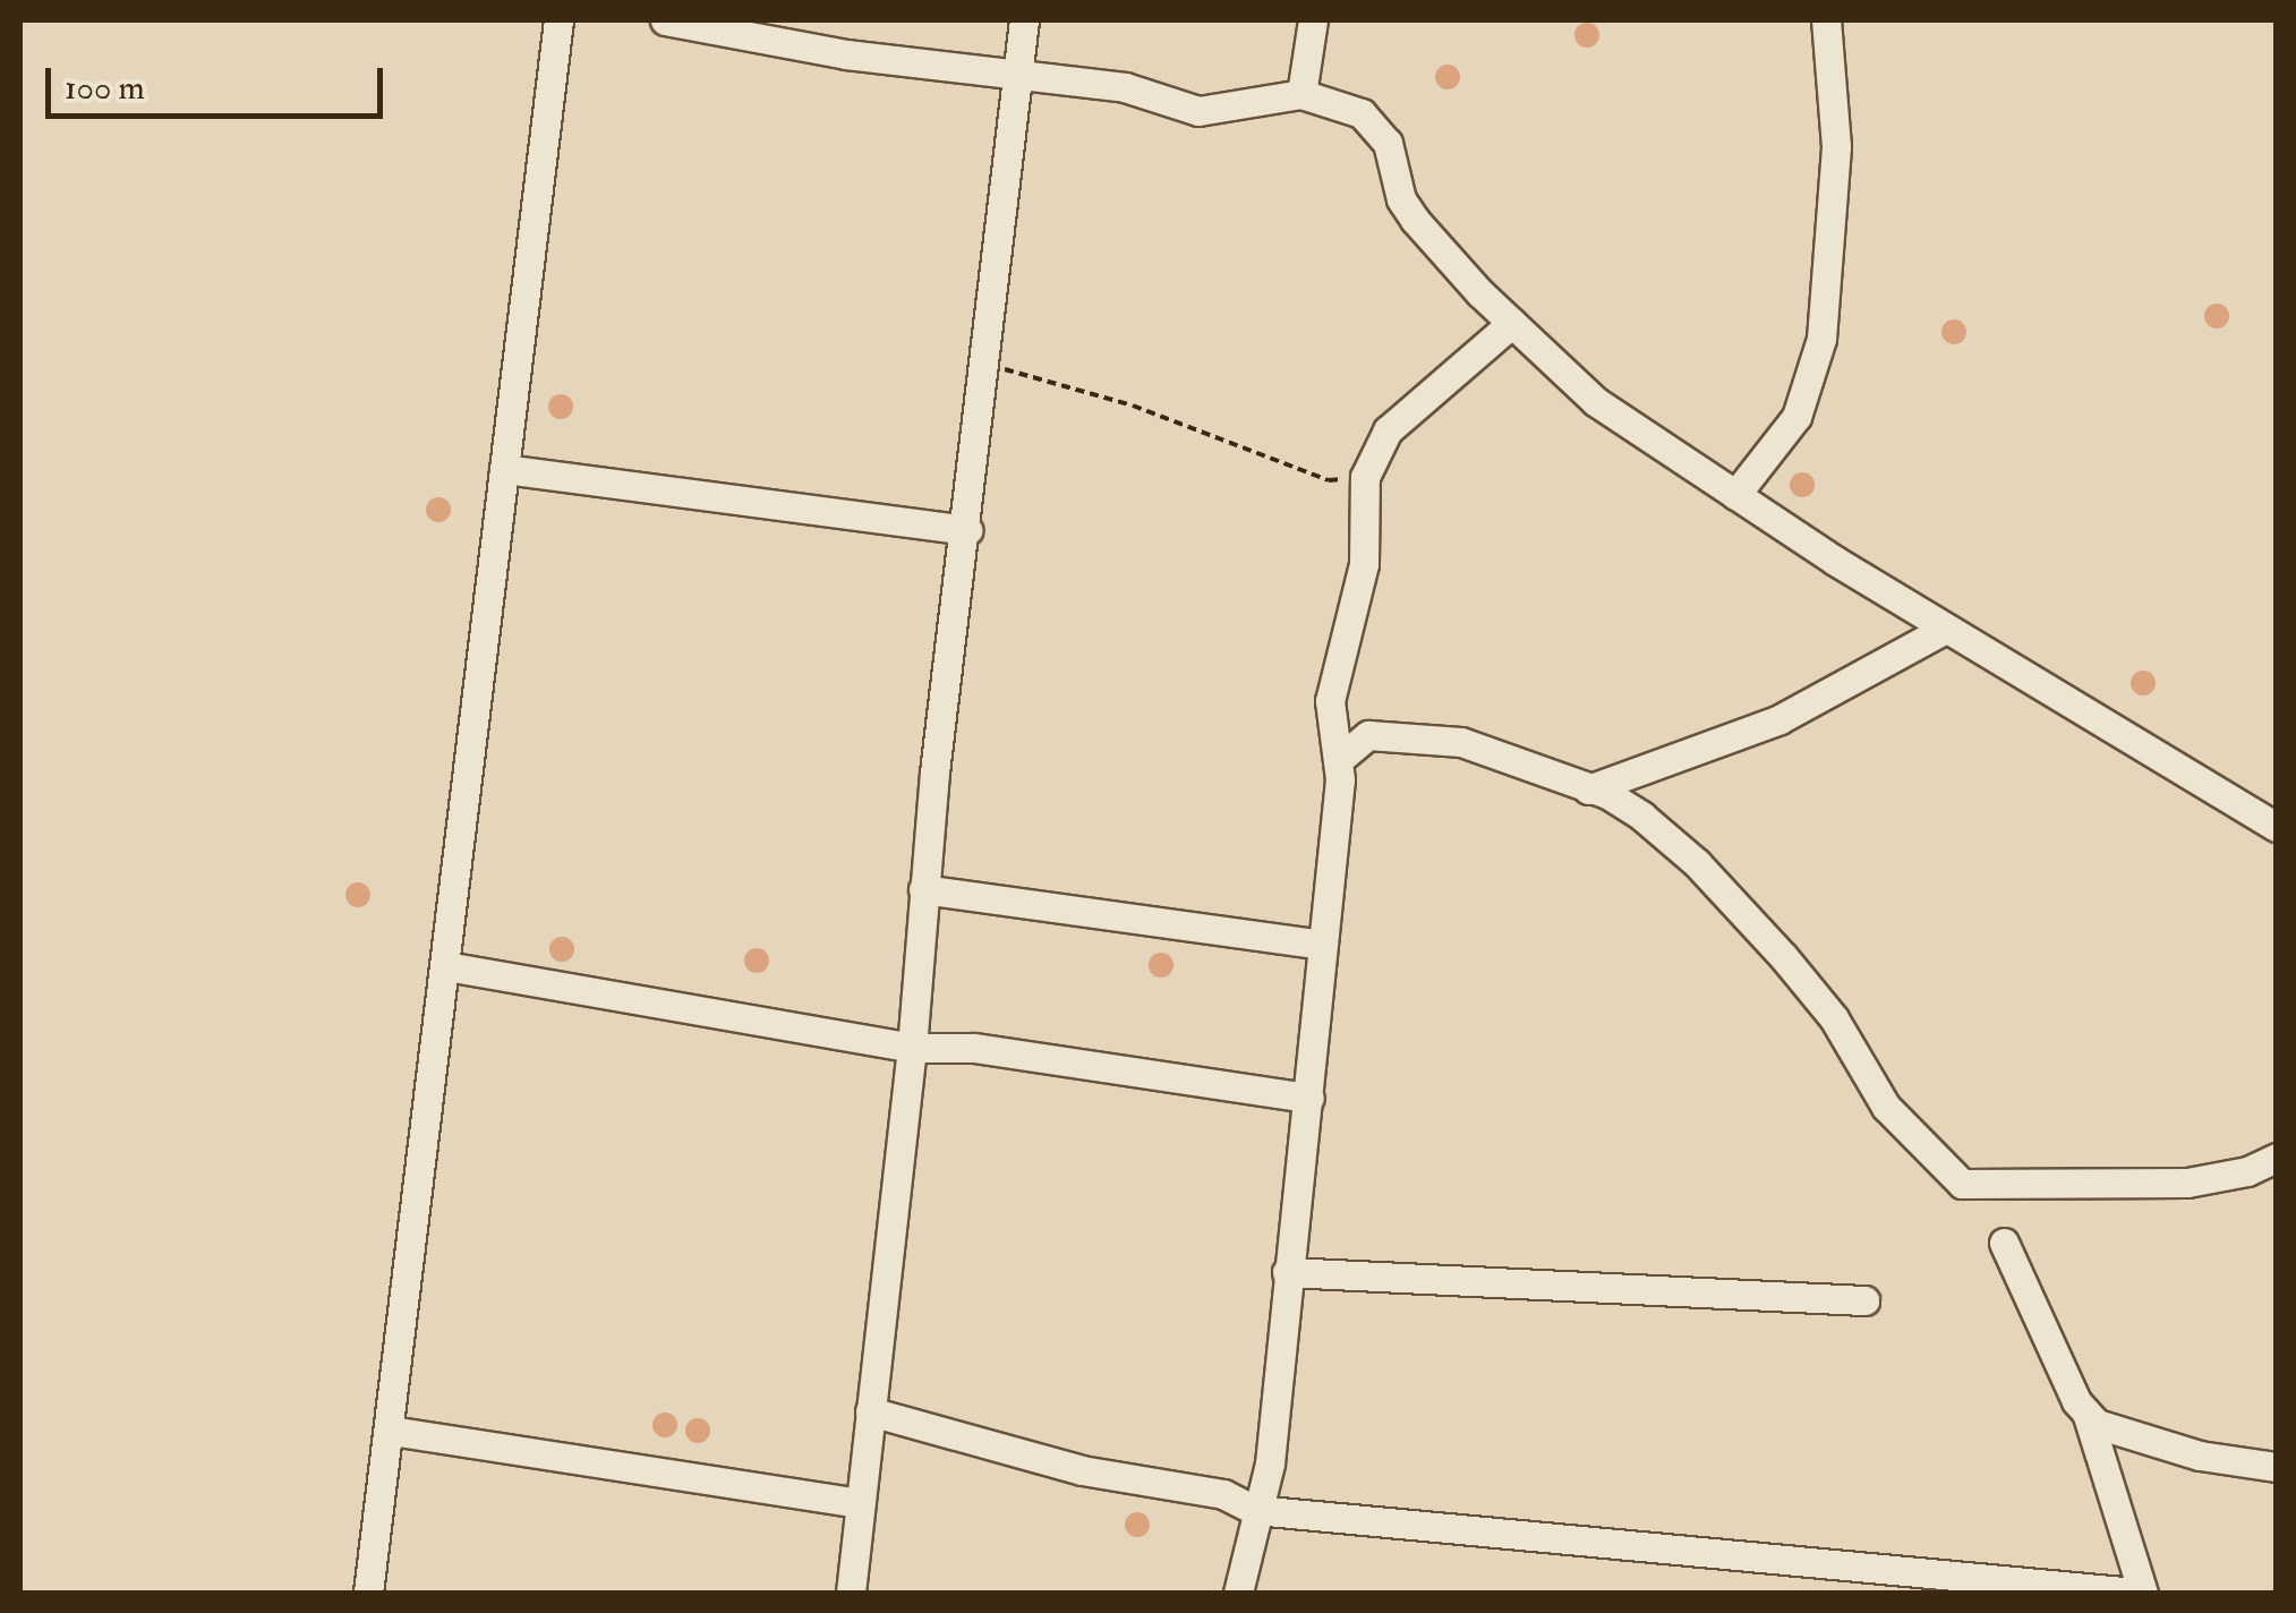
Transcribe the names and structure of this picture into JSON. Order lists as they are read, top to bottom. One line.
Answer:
{"scale_bar":"100 m"}
